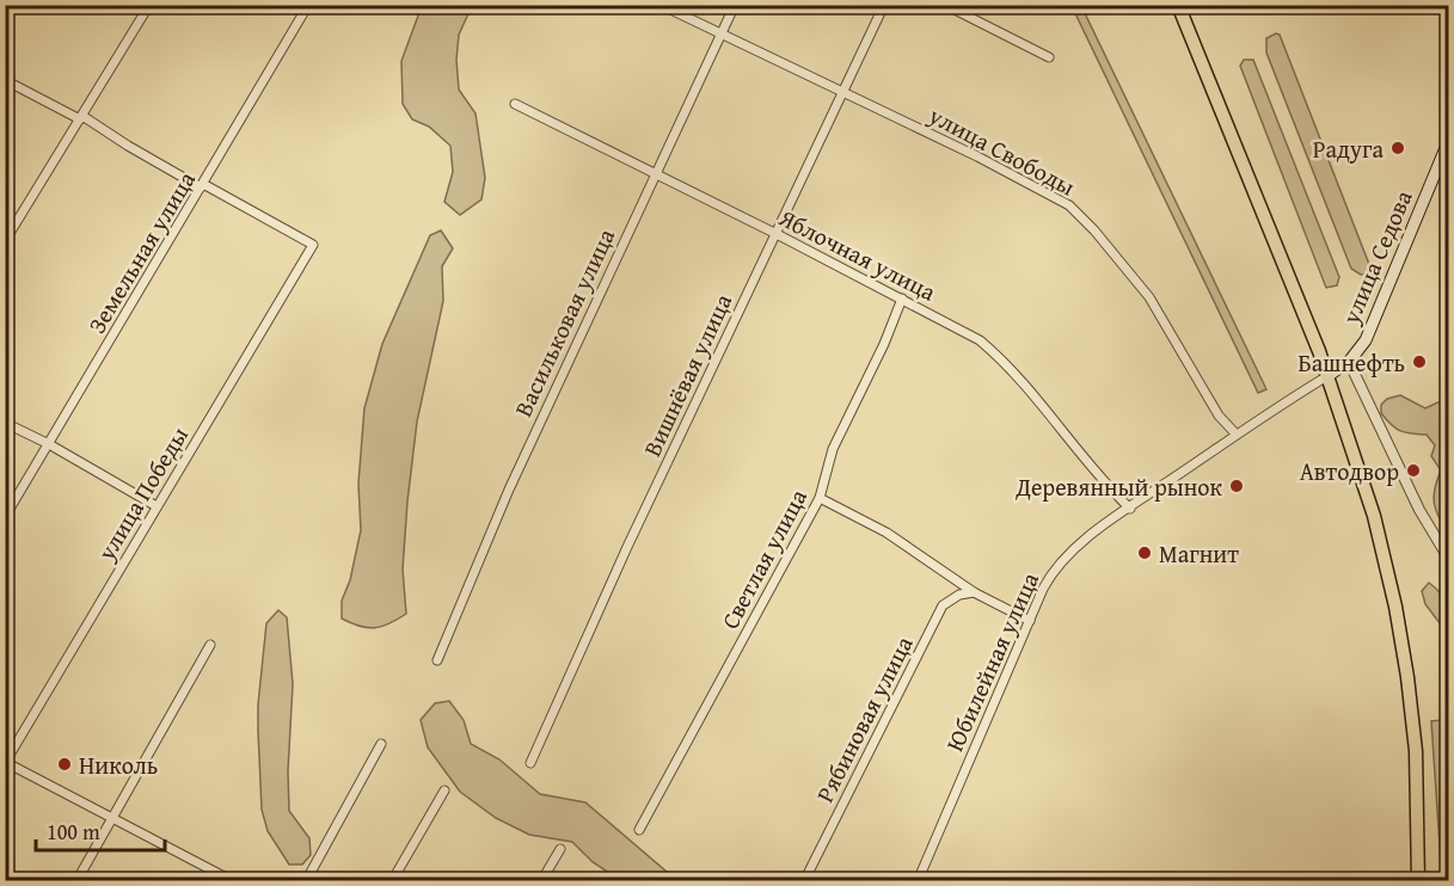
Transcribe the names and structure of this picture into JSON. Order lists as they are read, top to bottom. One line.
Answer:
{"streets":{"main road":["улица Седова"],"street":["улица Свободы","Земельная улица","Яблочная улица","Васильковая улица","Вишнёвая улица","улица Победы","Светлая улица","Юбилейная улица","Рябиновая улица"]},"crossings":[["улица Свободы","Васильковая улица"],["улица Свободы","Вишнёвая улица"],["улица Свободы","Юбилейная улица"],["Земельная улица","улица Победы"],["Яблочная улица","Васильковая улица"],["Яблочная улица","Вишнёвая улица"],["Яблочная улица","Светлая улица"],["Яблочная улица","Юбилейная улица"],["улица Седова","Юбилейная улица"]],"places":["Радуга","Башнефть","Автодвор","Деревянный рынок","Магнит","Николь"],"scale_bar":"100 m"}
